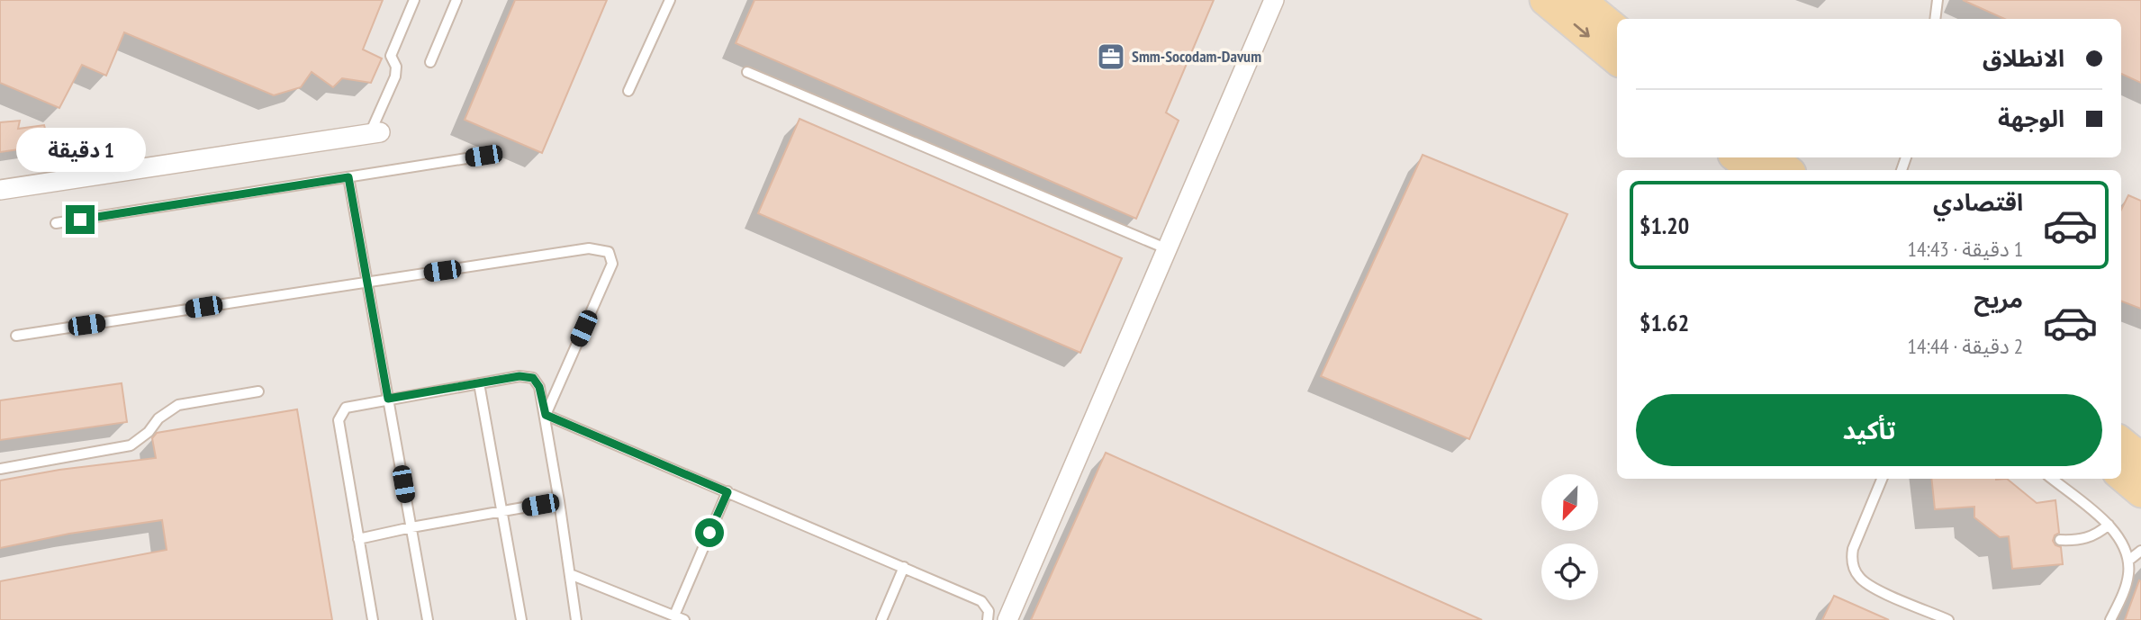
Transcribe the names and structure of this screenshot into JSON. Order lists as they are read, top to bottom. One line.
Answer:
{"places":{"office":["Smm-Socodam-Davum"]},"north":"bottom left","page":{"banner":["الانطلاق","الوجهة"],"bubble":"1 دقيقة","list":[{"name":"اقتصادي","note":"1 دقيقة · 14:43","value":"$1.20"},{"name":"مريح","note":"2 دقيقة · 14:44","value":"$1.62"}],"buttons":"تأكيد"}}
